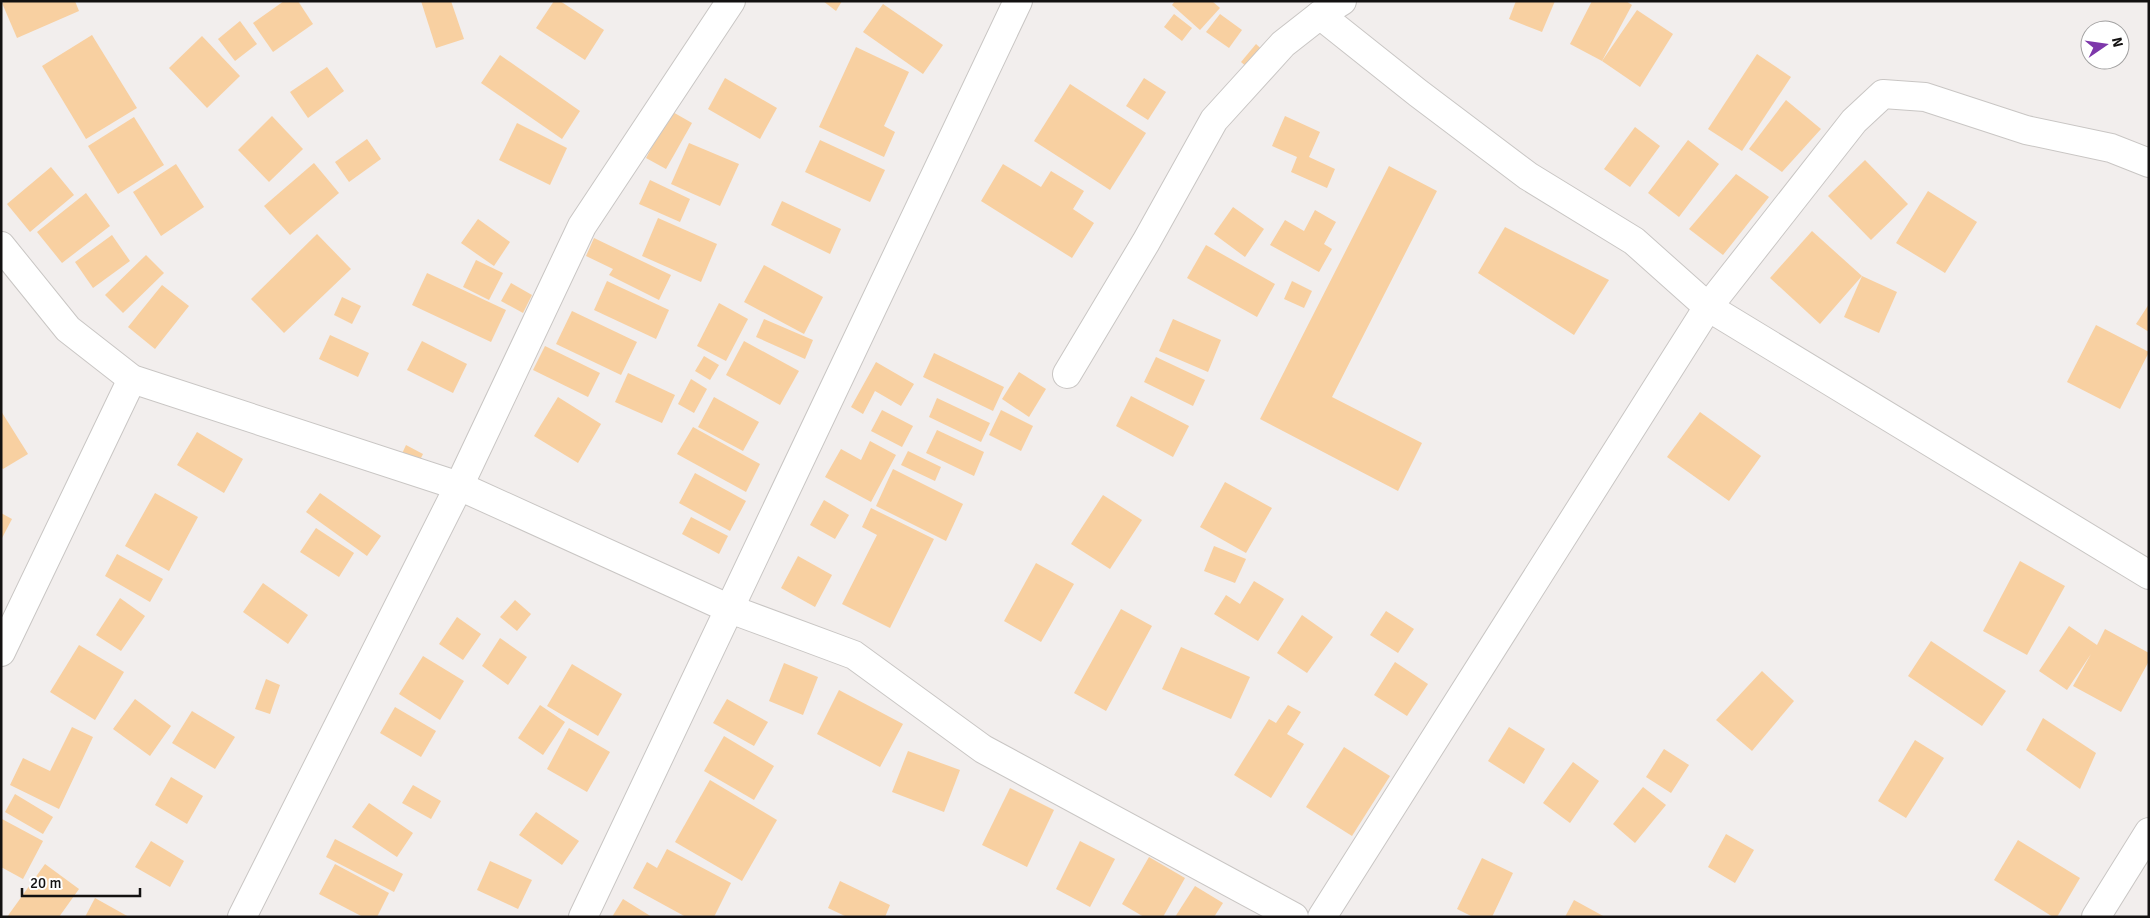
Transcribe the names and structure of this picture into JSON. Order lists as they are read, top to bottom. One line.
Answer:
{"scale_bar":"20 m","north":"right"}
